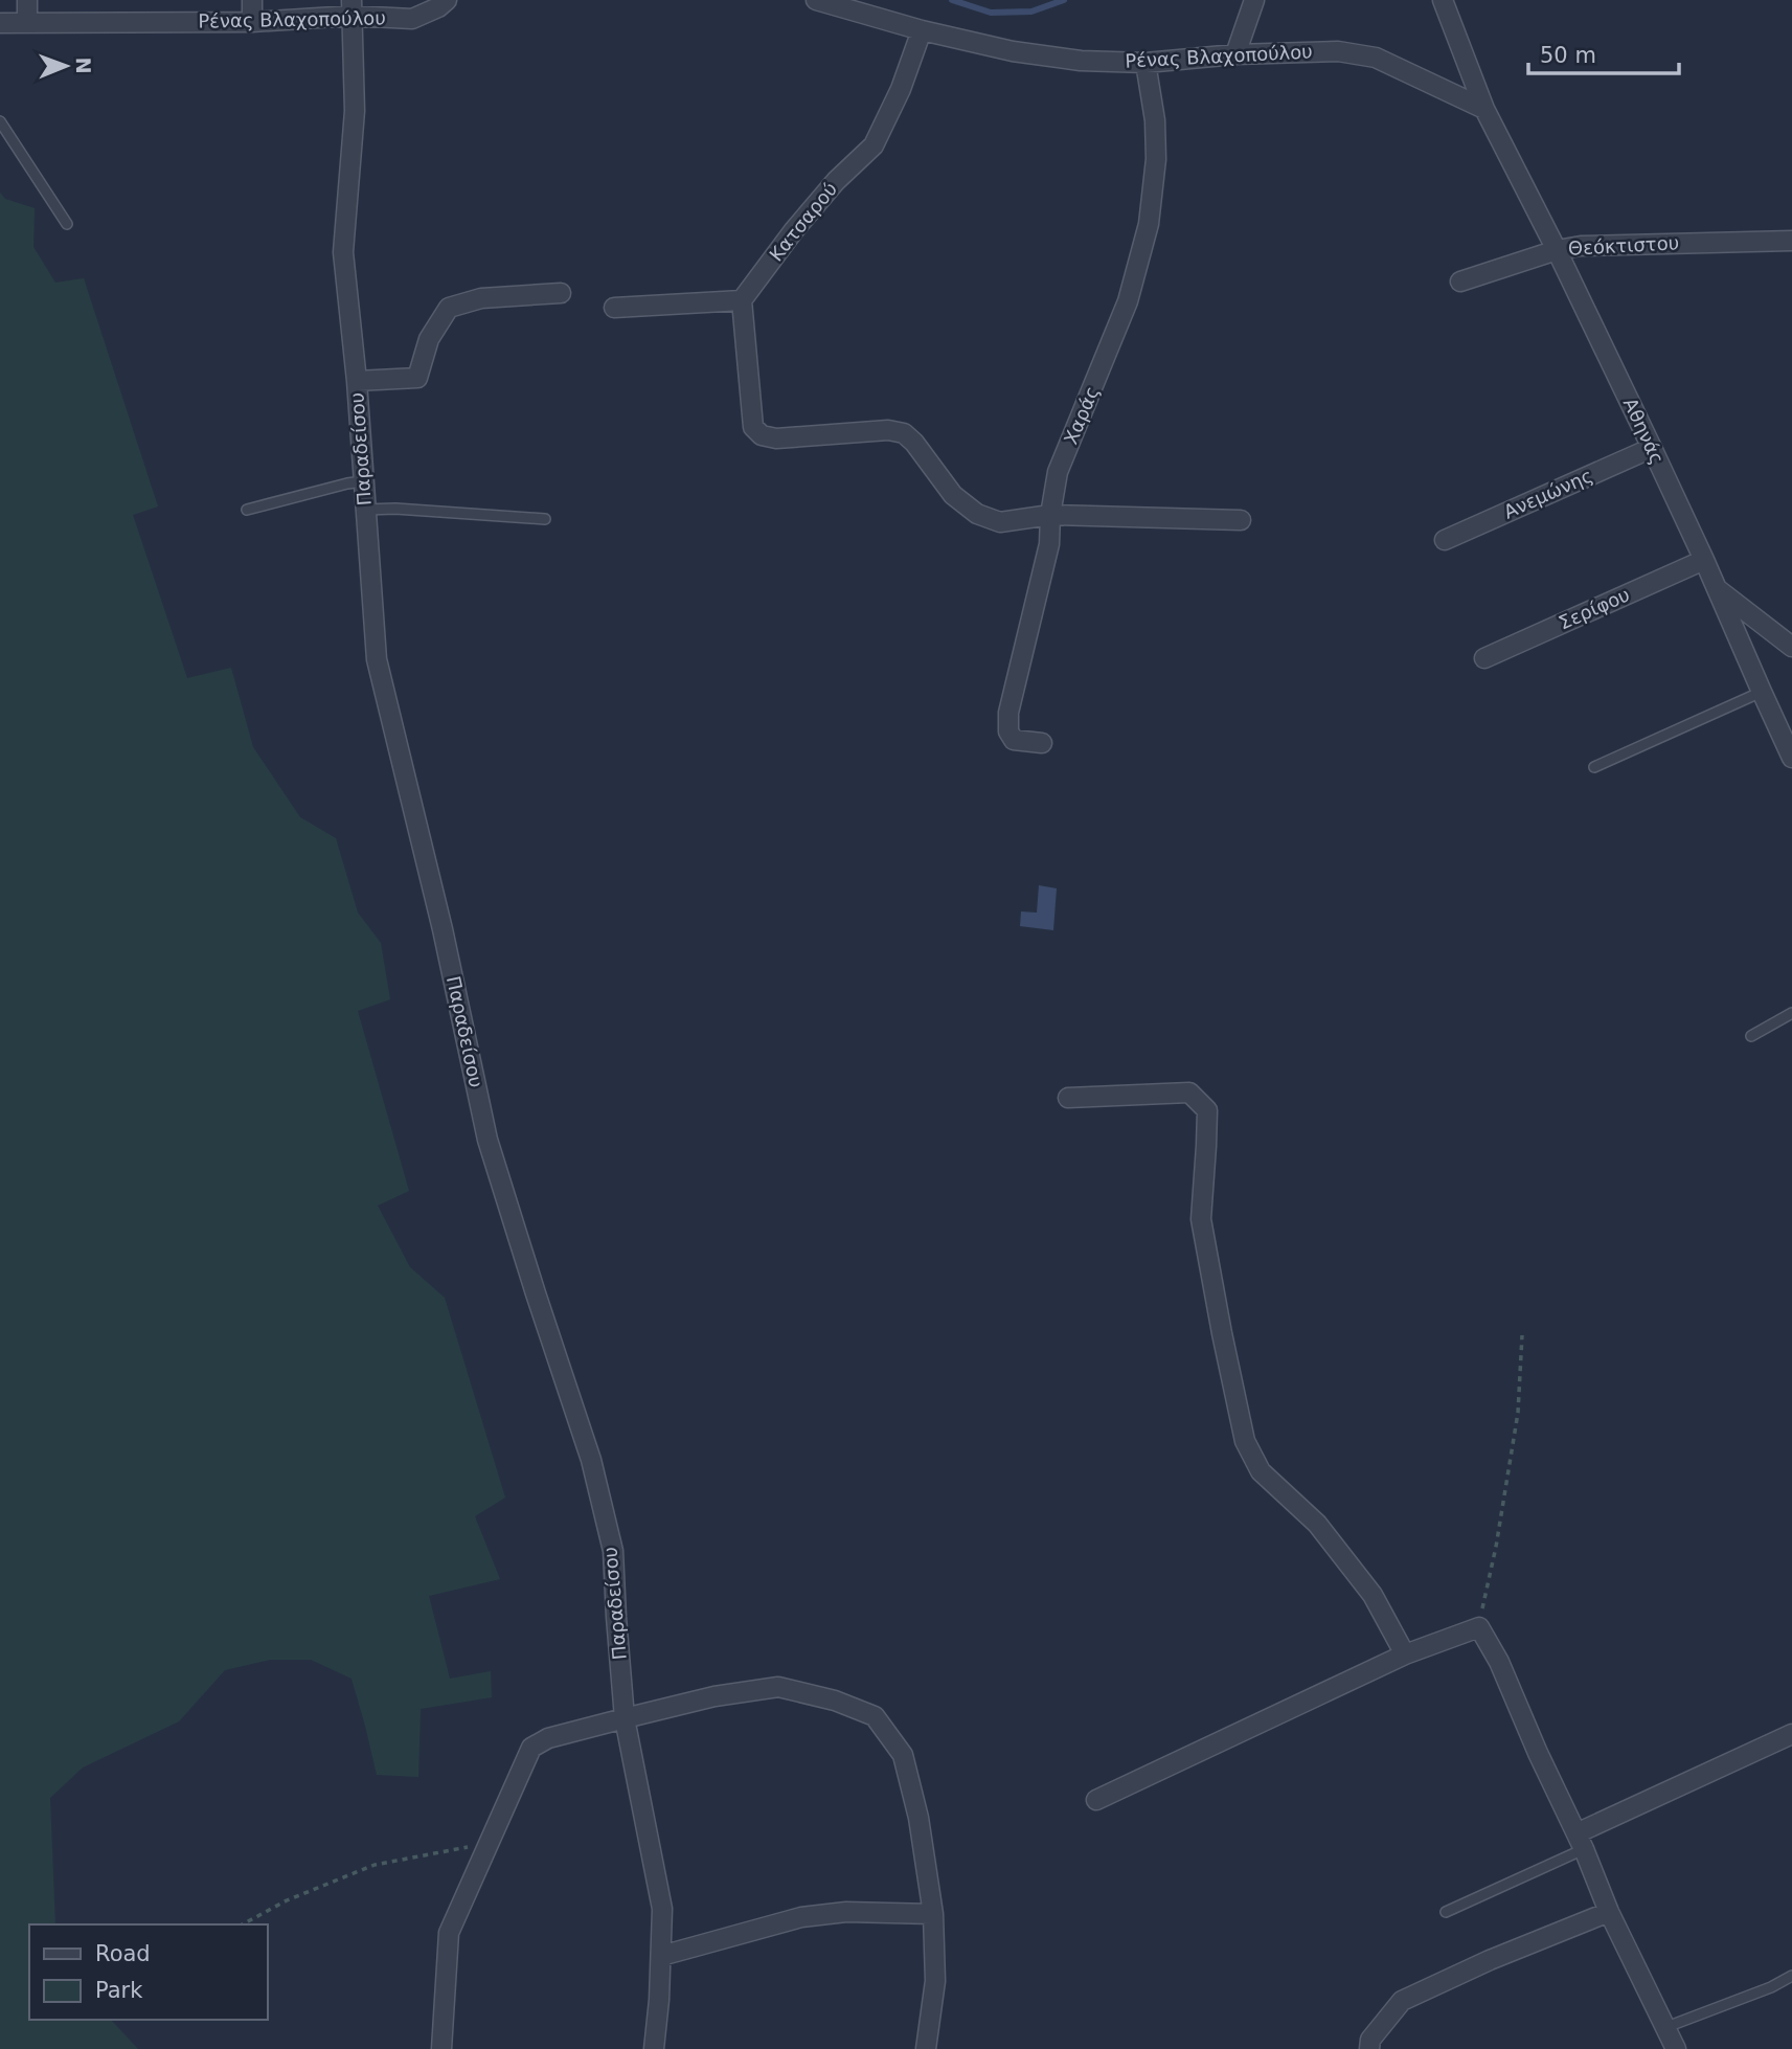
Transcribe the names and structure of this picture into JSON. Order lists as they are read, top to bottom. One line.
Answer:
{"streets":{"street":["Ρένας Βλαχοπούλου","Κατσαρού","Θεόκτιστου","Χαράς","Αθηνάς","Παραδείσου","Ανεμώνης","Σερίφου"]},"crossings":[["Ρένας Βλαχοπούλου","Κατσαρού"],["Ρένας Βλαχοπούλου","Χαράς"],["Ρένας Βλαχοπούλου","Αθηνάς"],["Ρένας Βλαχοπούλου","Παραδείσου"],["Θεόκτιστου","Αθηνάς"],["Αθηνάς","Ανεμώνης"],["Αθηνάς","Σερίφου"]],"legend":["Road","Park"],"scale_bar":"50 m","north":"right"}
